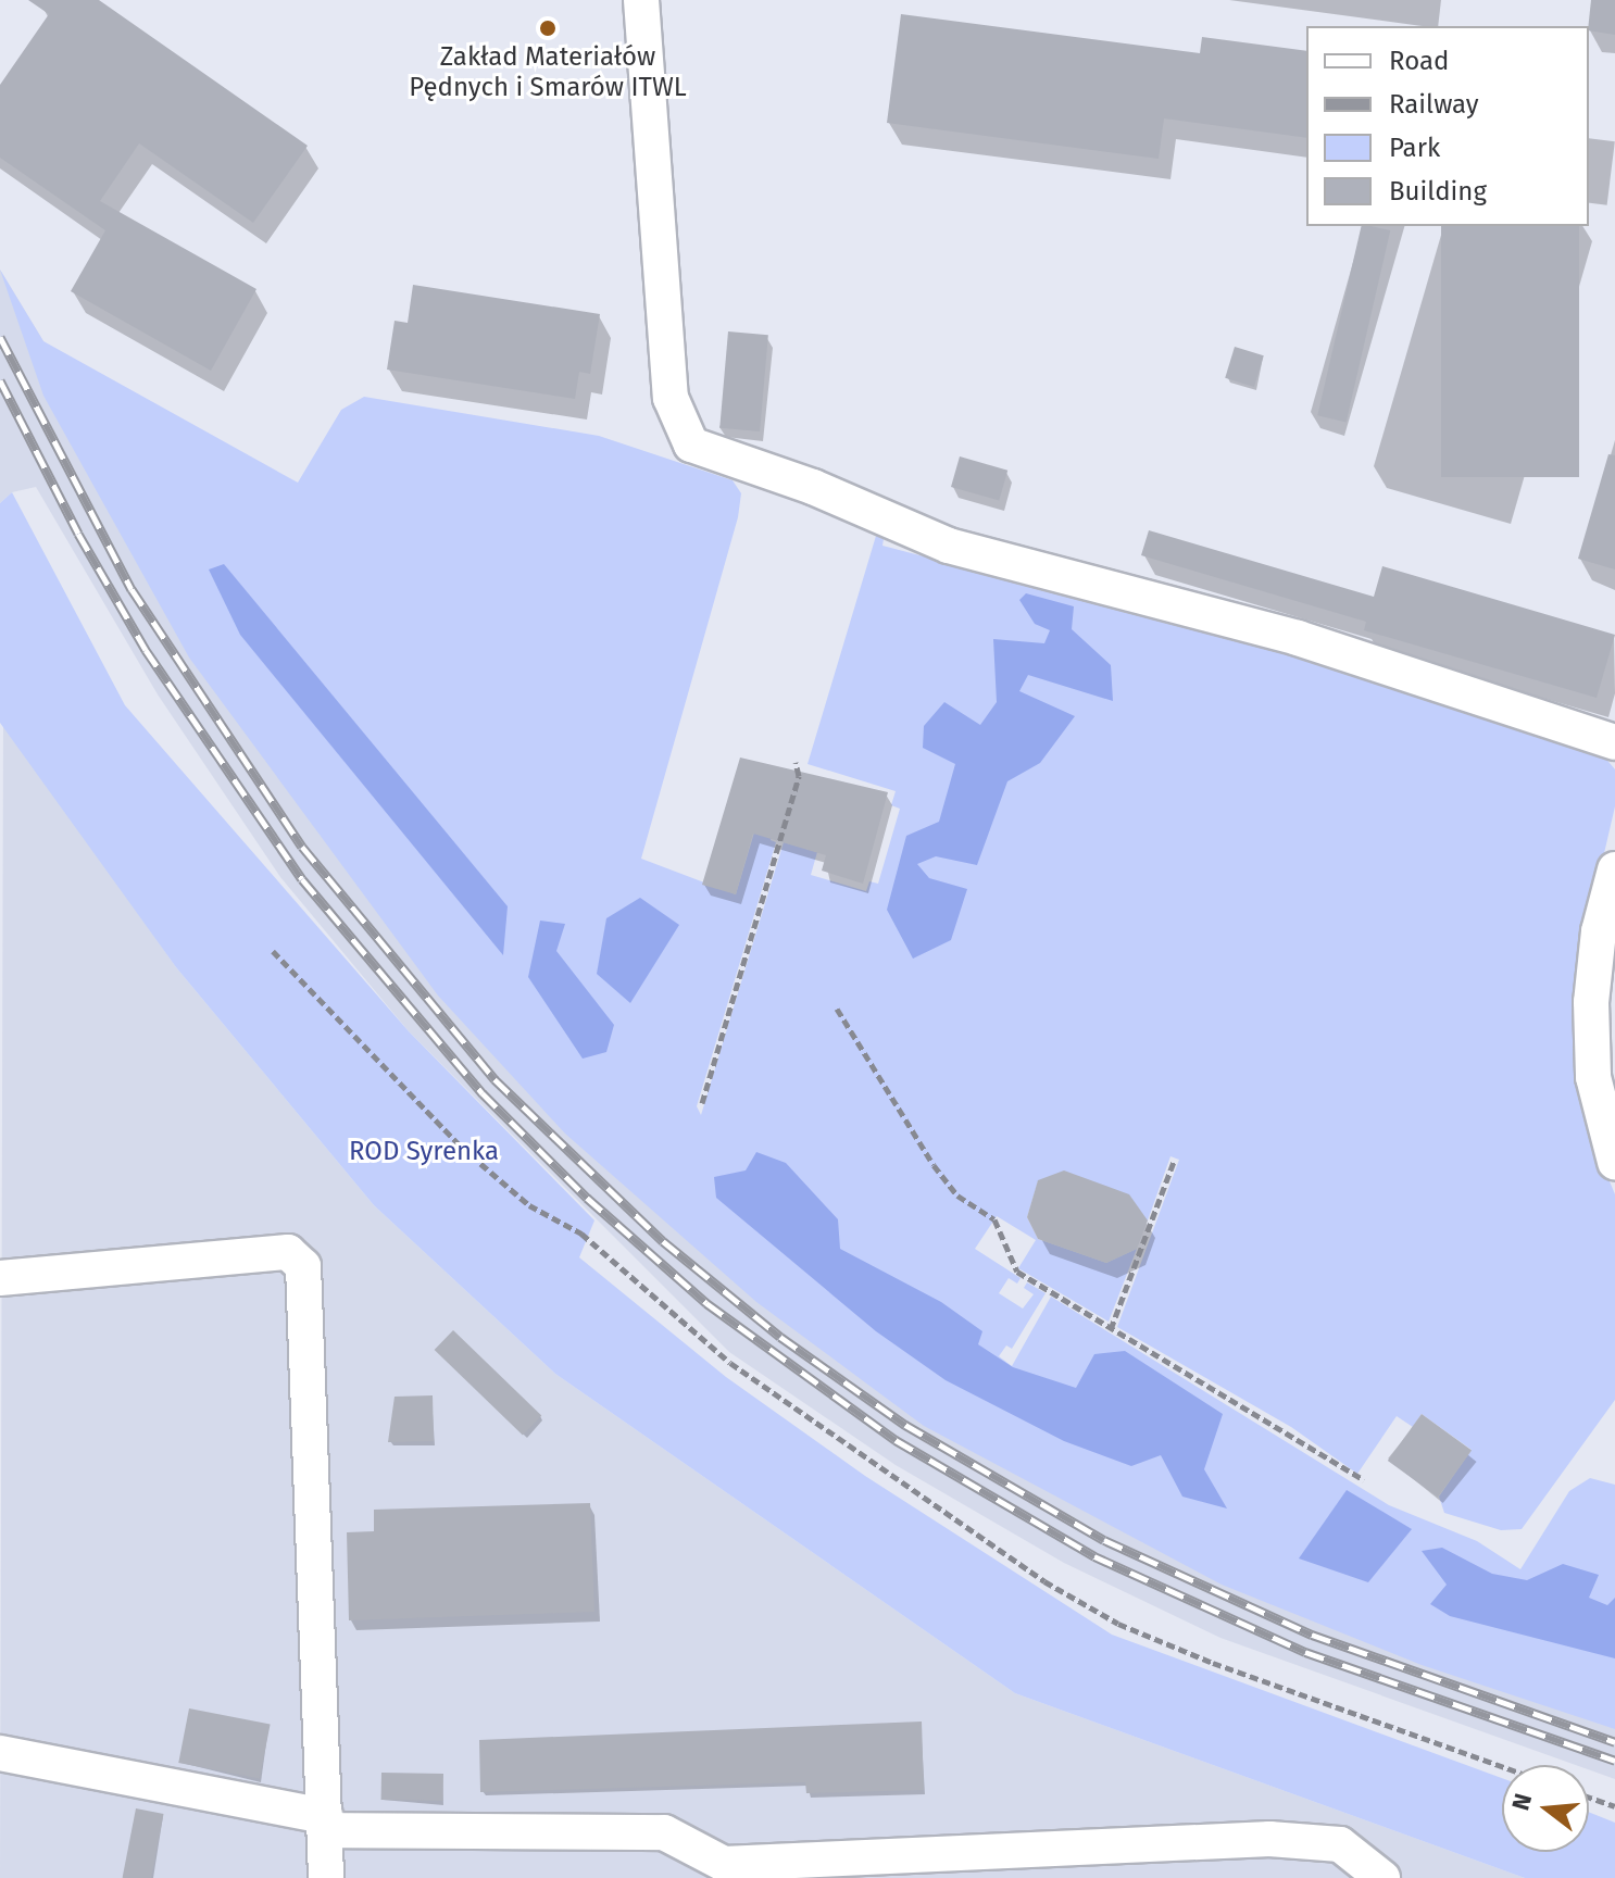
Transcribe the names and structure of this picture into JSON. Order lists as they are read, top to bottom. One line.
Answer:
{"parks":["ROD Syrenka"],"places":["Zakład Materiałów Pędnych i Smarów ITWL"],"legend":["Road","Railway","Park","Building"],"north":"left"}
